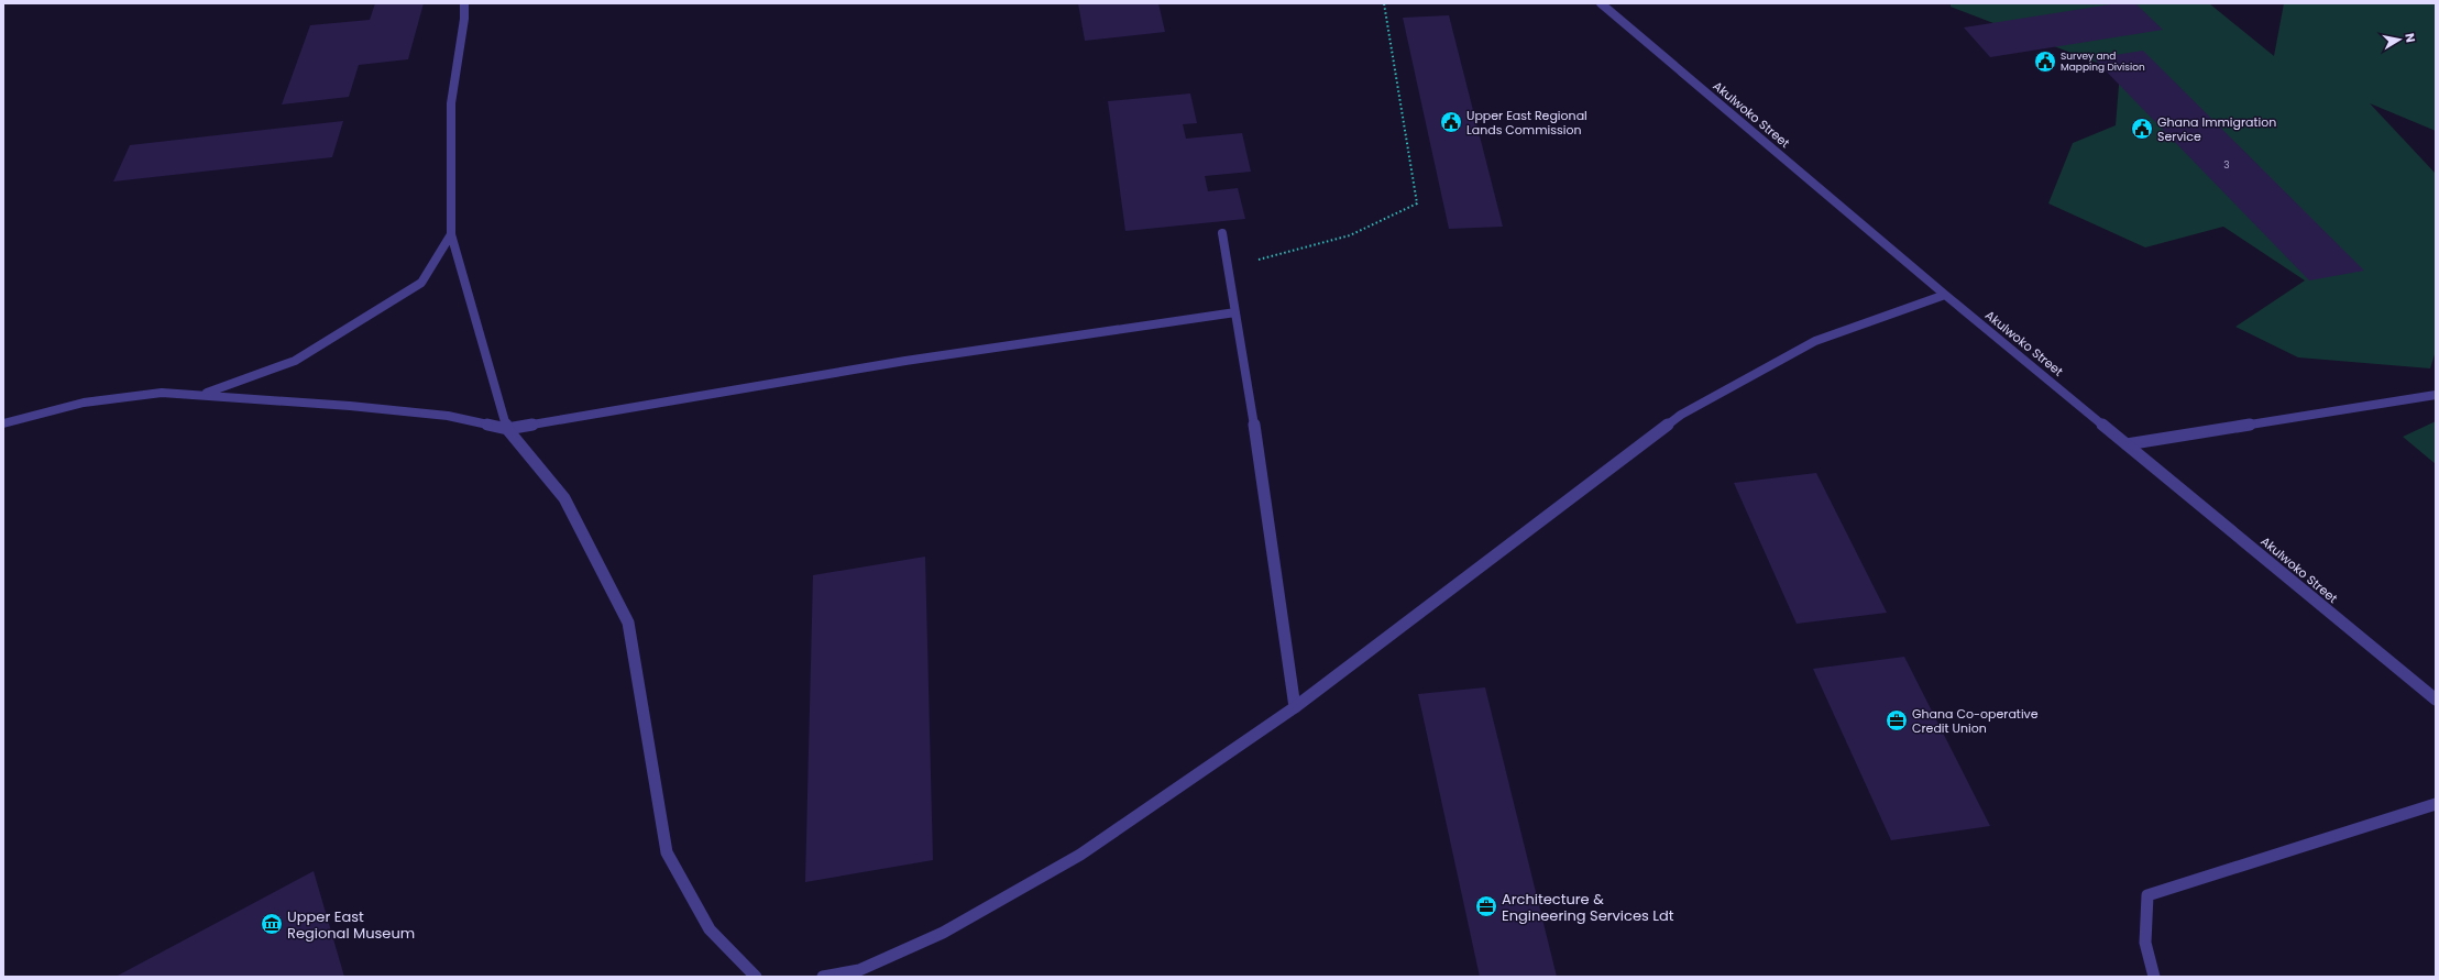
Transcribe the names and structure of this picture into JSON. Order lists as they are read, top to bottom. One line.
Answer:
{"streets":{"street":["Akulwoko Street"]},"places":{"public building":["Survey and Mapping Division","Upper East Regional Lands Commission","Ghana Immigration Service"],"office":["Ghana Co-operative Credit Union","Architecture & Engineering Services Ldt"],"museum":["Upper East Regional Museum"]},"house_numbers":["3"],"north":"right"}
